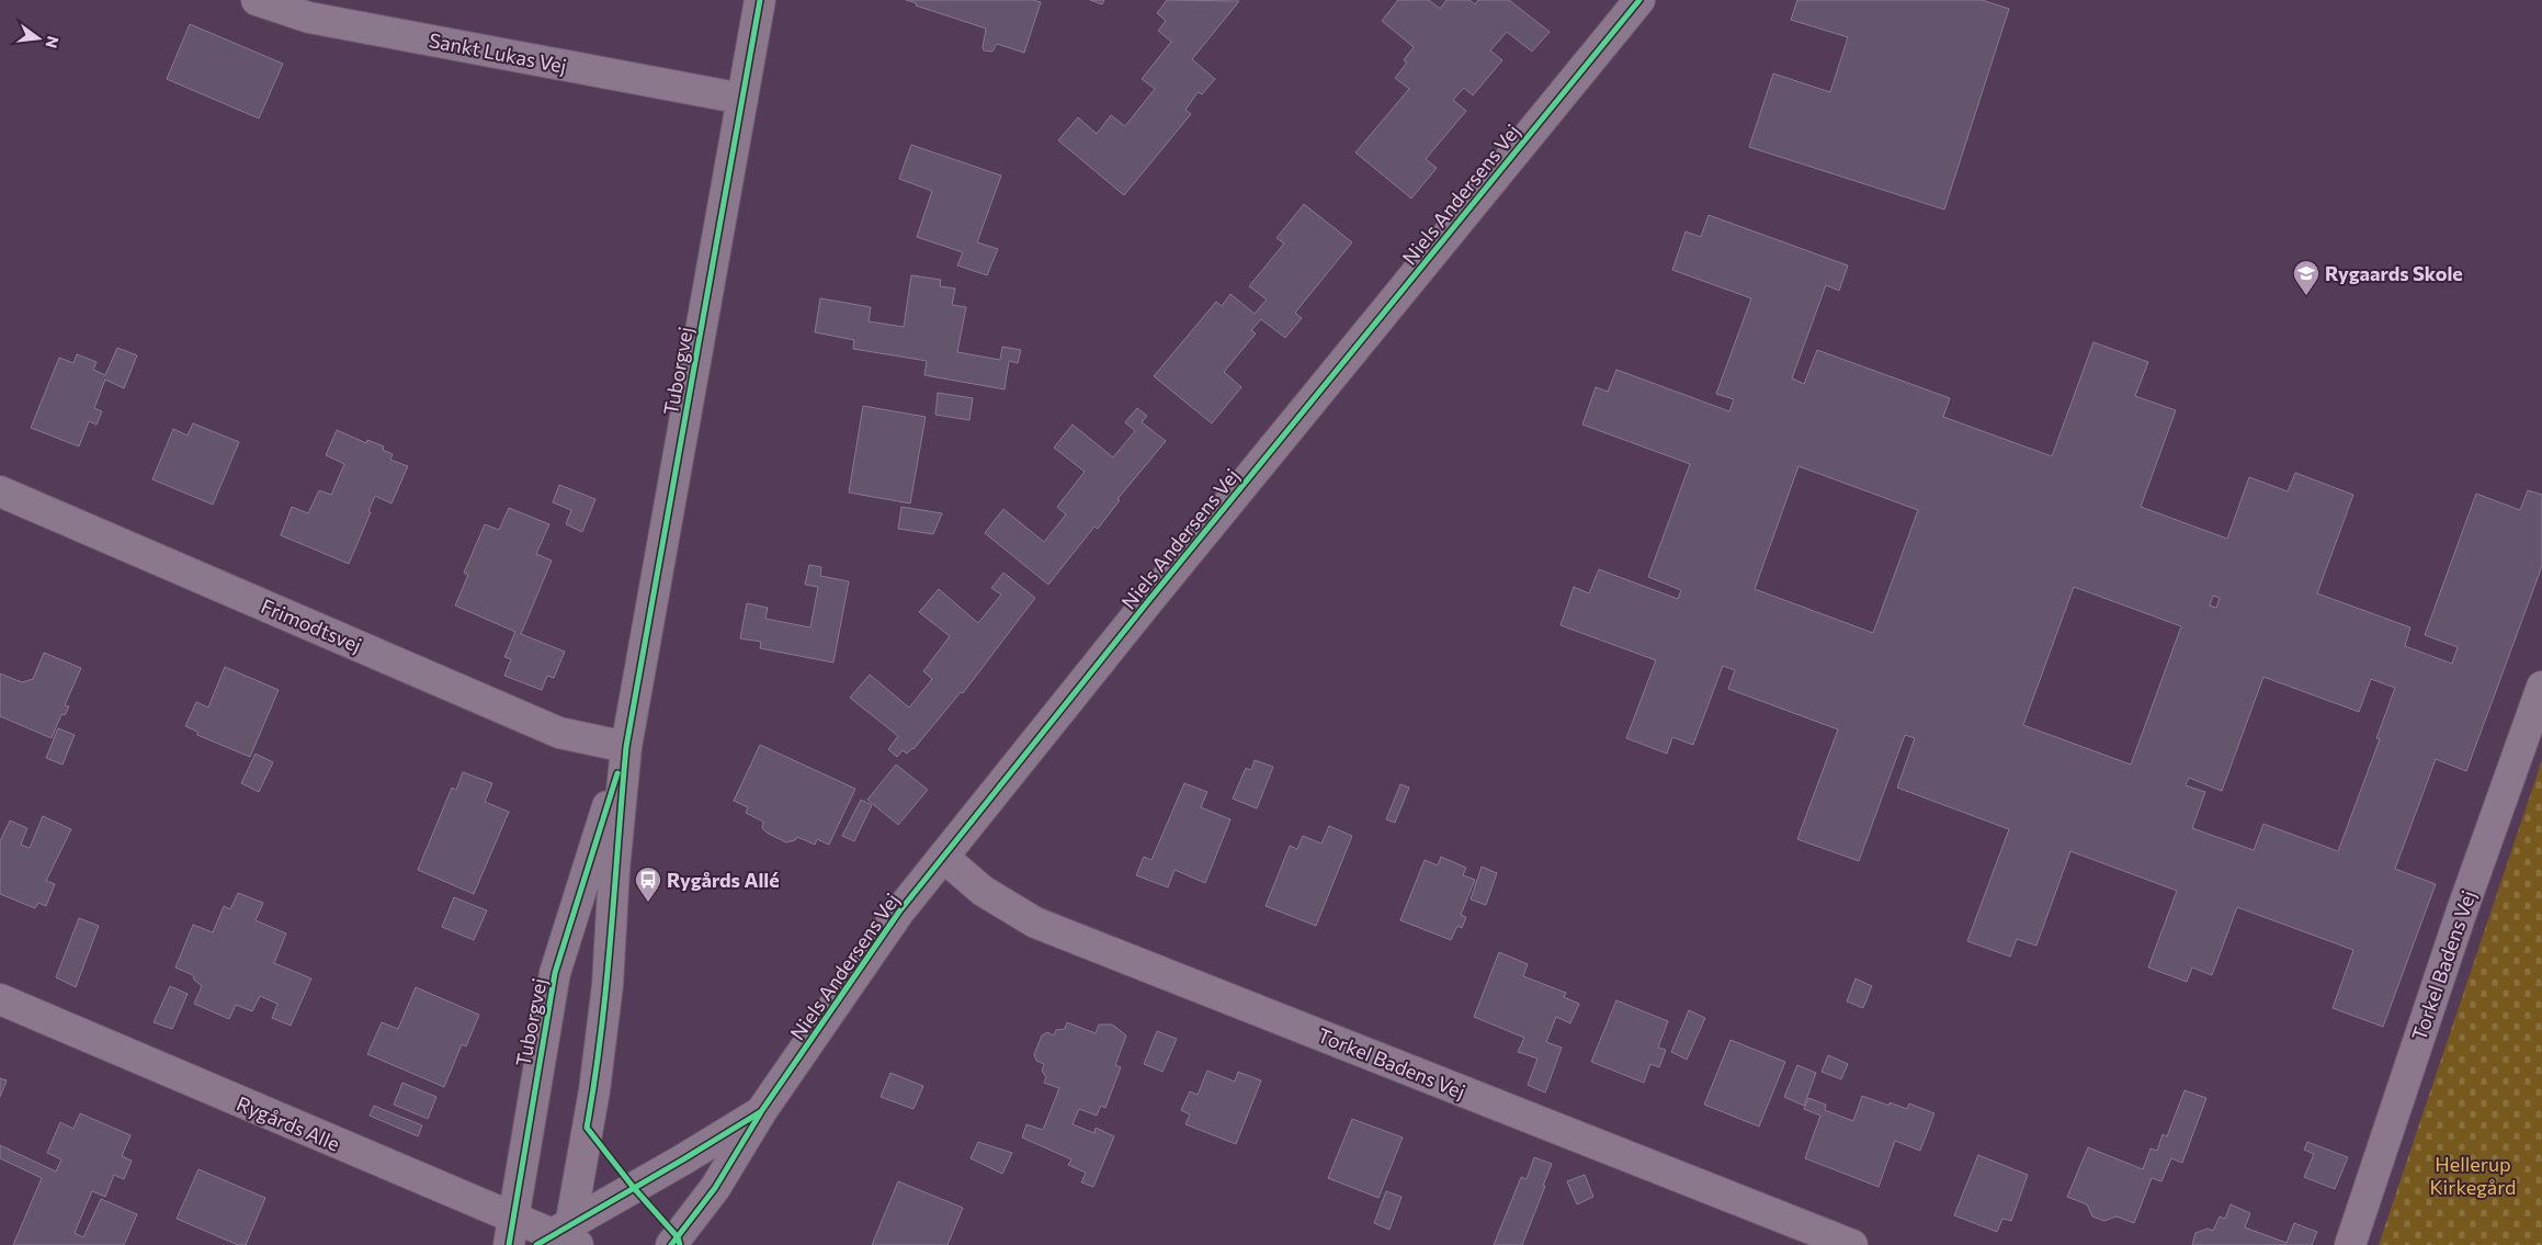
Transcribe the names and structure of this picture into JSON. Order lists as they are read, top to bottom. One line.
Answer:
{"streets":{"street":["Sankt Lukas Vej","Niels Andersens Vej","Tuborgvej","Frimodtsvej","Torkel Badens Vej","Rygårds Alle"]},"crossings":[["Sankt Lukas Vej","Tuborgvej"],["Niels Andersens Vej","Tuborgvej"],["Niels Andersens Vej","Torkel Badens Vej"],["Niels Andersens Vej","Rygårds Alle"],["Tuborgvej","Frimodtsvej"],["Tuborgvej","Rygårds Alle"]],"parks":["Hellerup Kirkegård"],"places":{"school or university":["Rygaards Skole"],"bus stop":["Rygårds Allé"]},"north":"right"}
